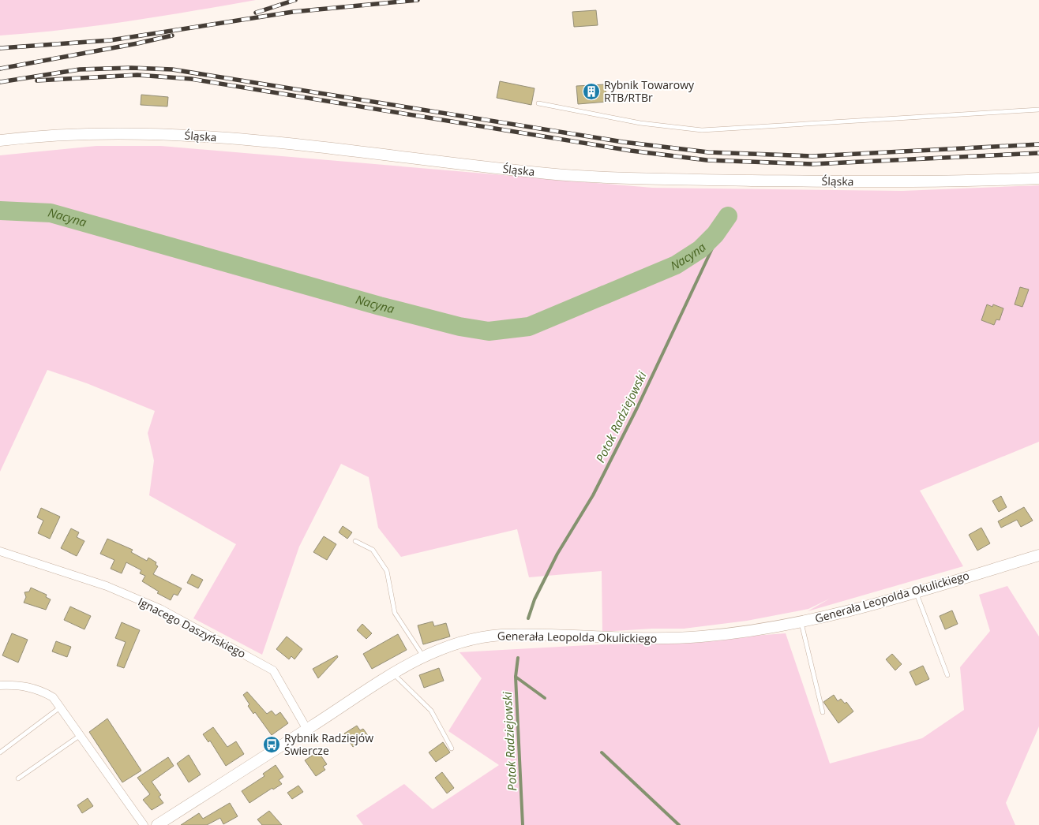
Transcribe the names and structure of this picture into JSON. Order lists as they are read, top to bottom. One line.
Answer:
{"streets":{"street":["Śląska","Generała Leopolda Okulickiego","Ignacego Daszyńskiego"]},"crossings":[["Generała Leopolda Okulickiego","Ignacego Daszyńskiego"]],"water":["Nacyna","Potok Radziejowski"],"places":{"building":["Rybnik Towarowy RTB/RTBr"],"bus stop":["Rybnik Radziejów Świercze"]}}
